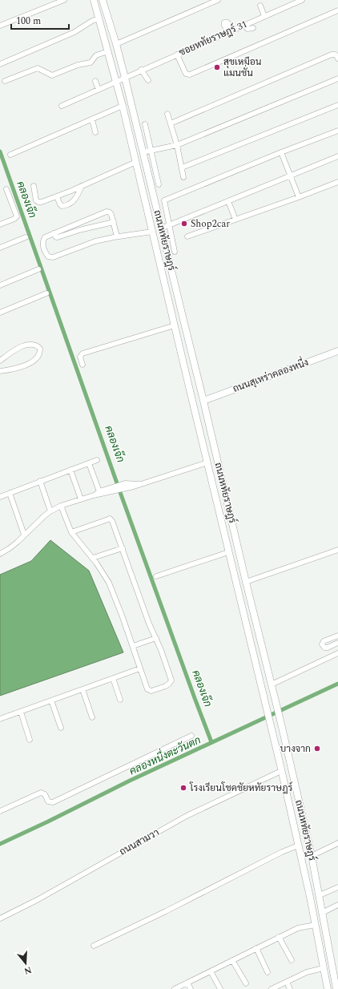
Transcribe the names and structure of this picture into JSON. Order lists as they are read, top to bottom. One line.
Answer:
{"streets":{"main road":["ถนนหทัยราษฎร์","ถนนสุเหร่าคลองหนึ่ง"],"street":["ซอยหทัยราษฎร์ 31","ถนนสามวา"]},"crossings":[["ซอยหทัยราษฎร์ 31","ถนนหทัยราษฎร์"],["ถนนหทัยราษฎร์","ถนนสุเหร่าคลองหนึ่ง"],["ถนนหทัยราษฎร์","ถนนสามวา"]],"water":["คลองเจ๊ก","คลองหนึ่งตะวันตก"],"places":["สุขเหมือน แมนชั่น","Shop2car","บางจาก","โรงเรียนโชคชัยหทัยราษฎร์"],"scale_bar":"100 m","north":"bottom"}
